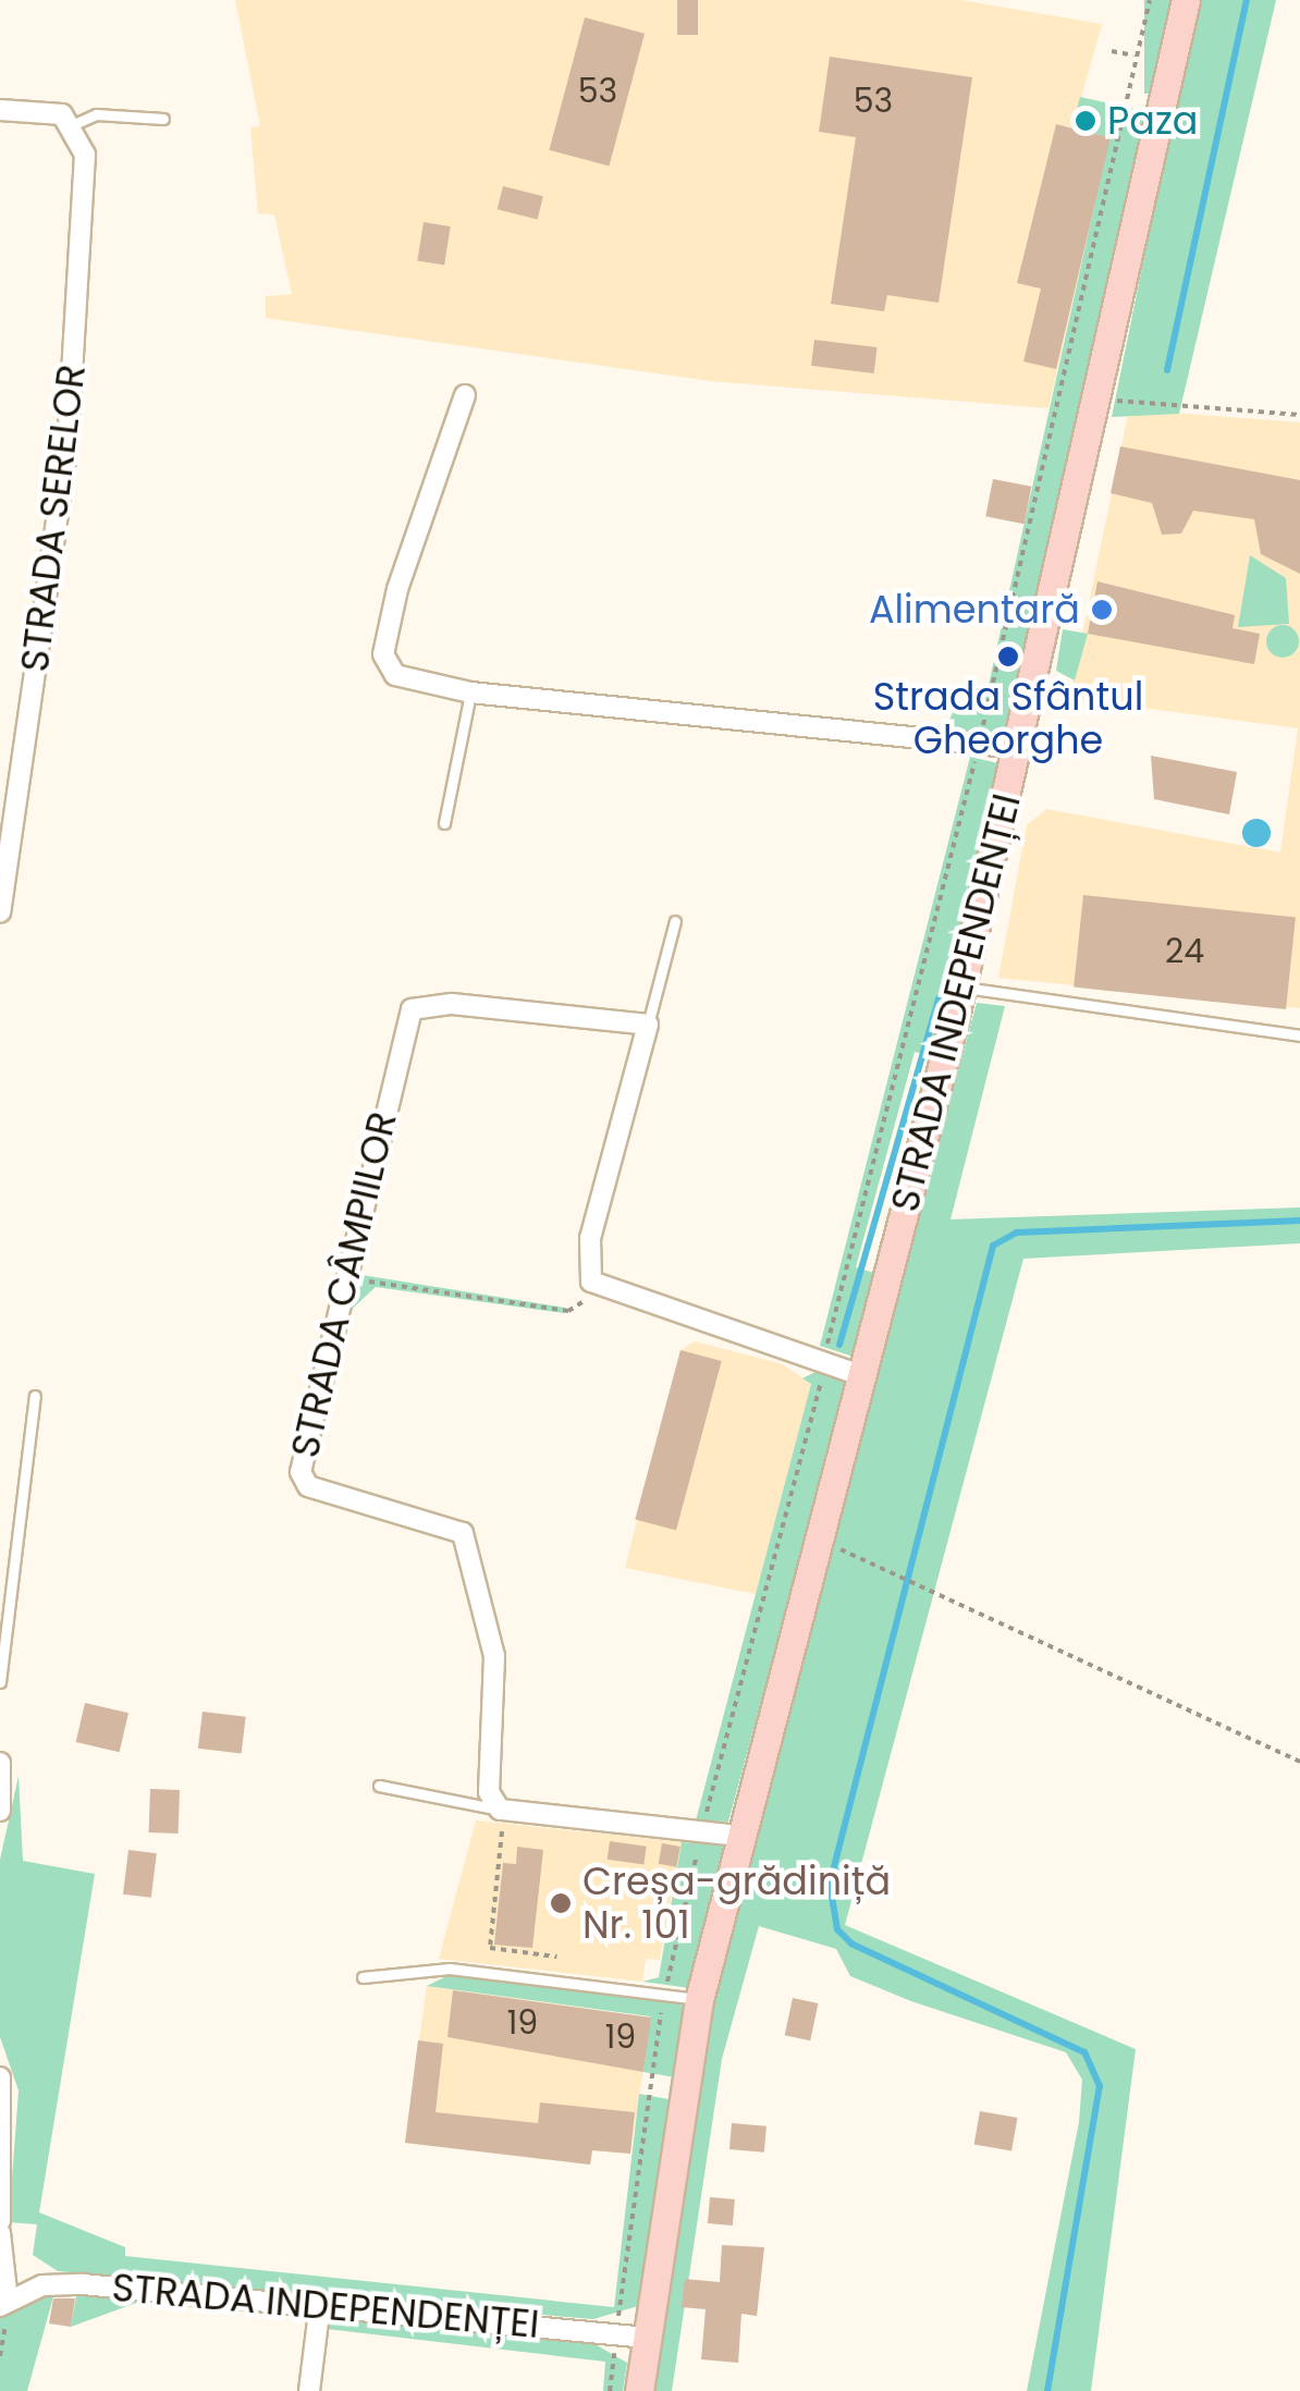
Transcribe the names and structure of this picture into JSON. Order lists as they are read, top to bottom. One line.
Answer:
{"streets":{"main road":["STRADA INDEPENDENȚEI"],"street":["STRADA SERELOR","STRADA CÂMPIILOR"]},"places":["Paza","Alimentară","Strada Sfântul Gheorghe","Creșa-grădiniță Nr. 101"],"house_numbers":["53","53","24","19","19"]}
